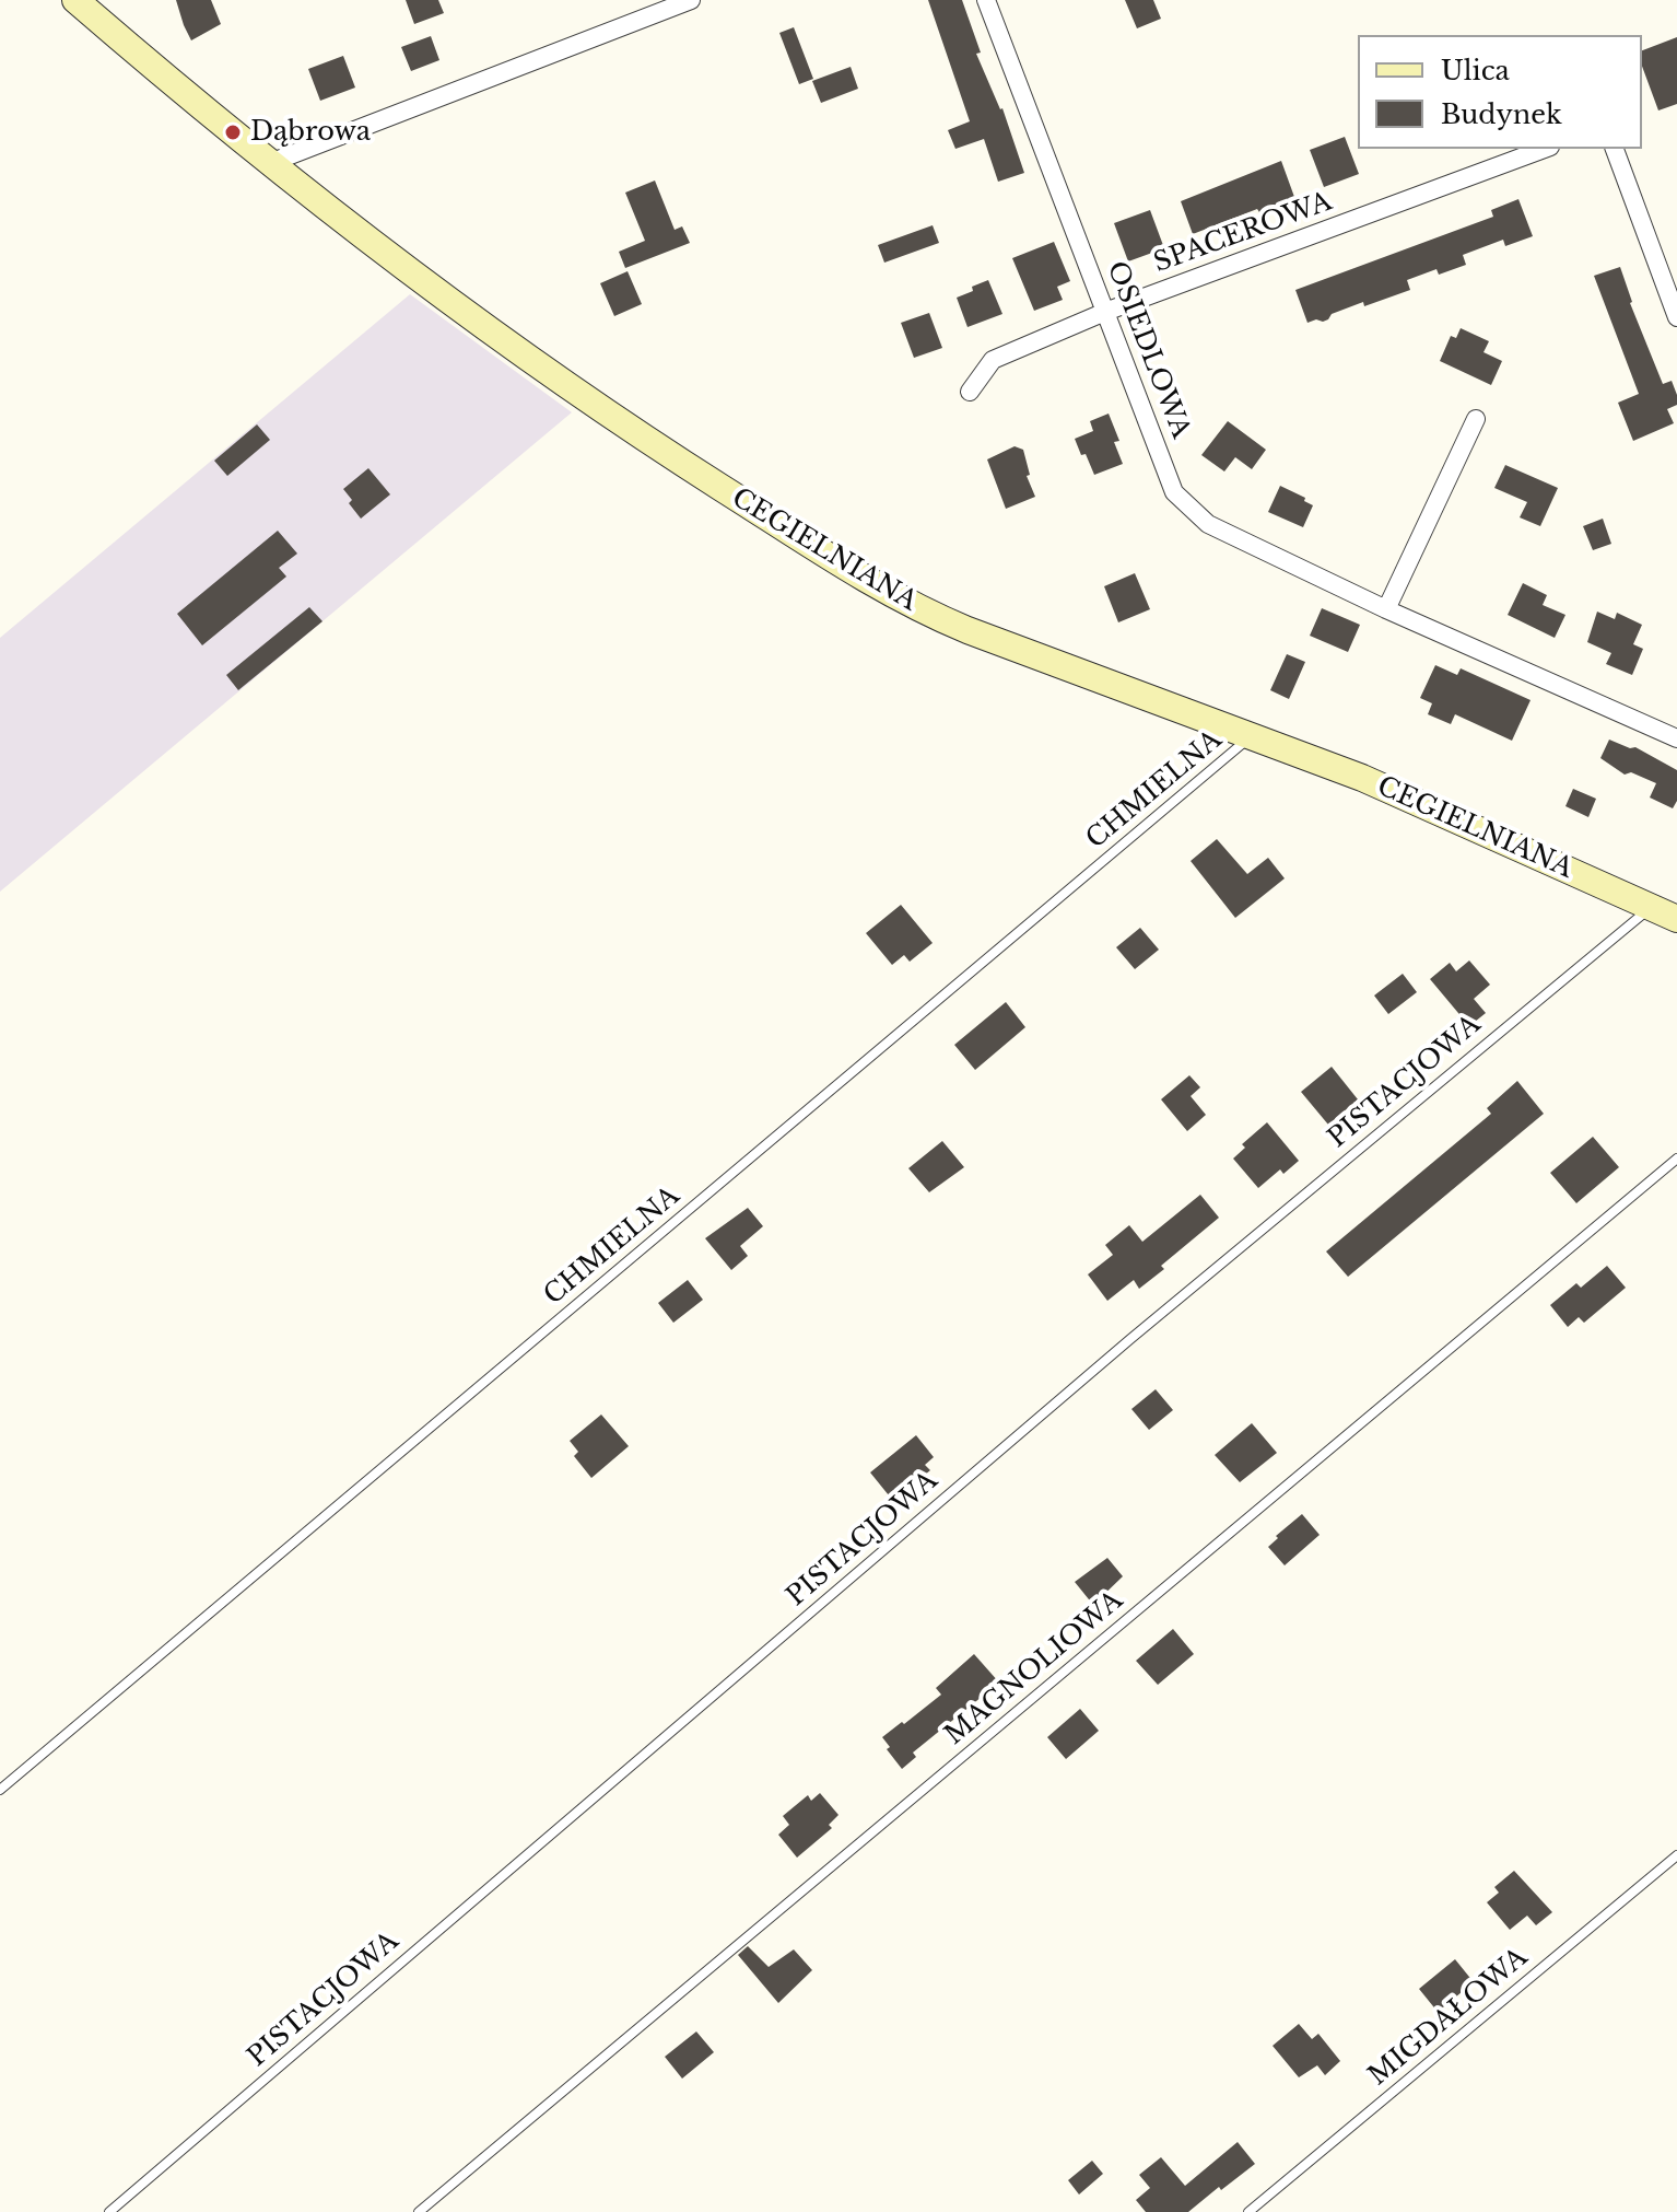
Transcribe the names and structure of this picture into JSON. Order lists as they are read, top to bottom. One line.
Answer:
{"streets":{"street":["SPACEROWA","OSIEDLOWA","CEGIELNIANA"],"lane":["CHMIELNA","PISTACJOWA","MAGNOLIOWA","MIGDAŁOWA"]},"crossings":[["SPACEROWA","OSIEDLOWA"],["CEGIELNIANA","CHMIELNA"],["CEGIELNIANA","PISTACJOWA"]],"places":["Dąbrowa"],"legend":["Ulica","Budynek"]}
